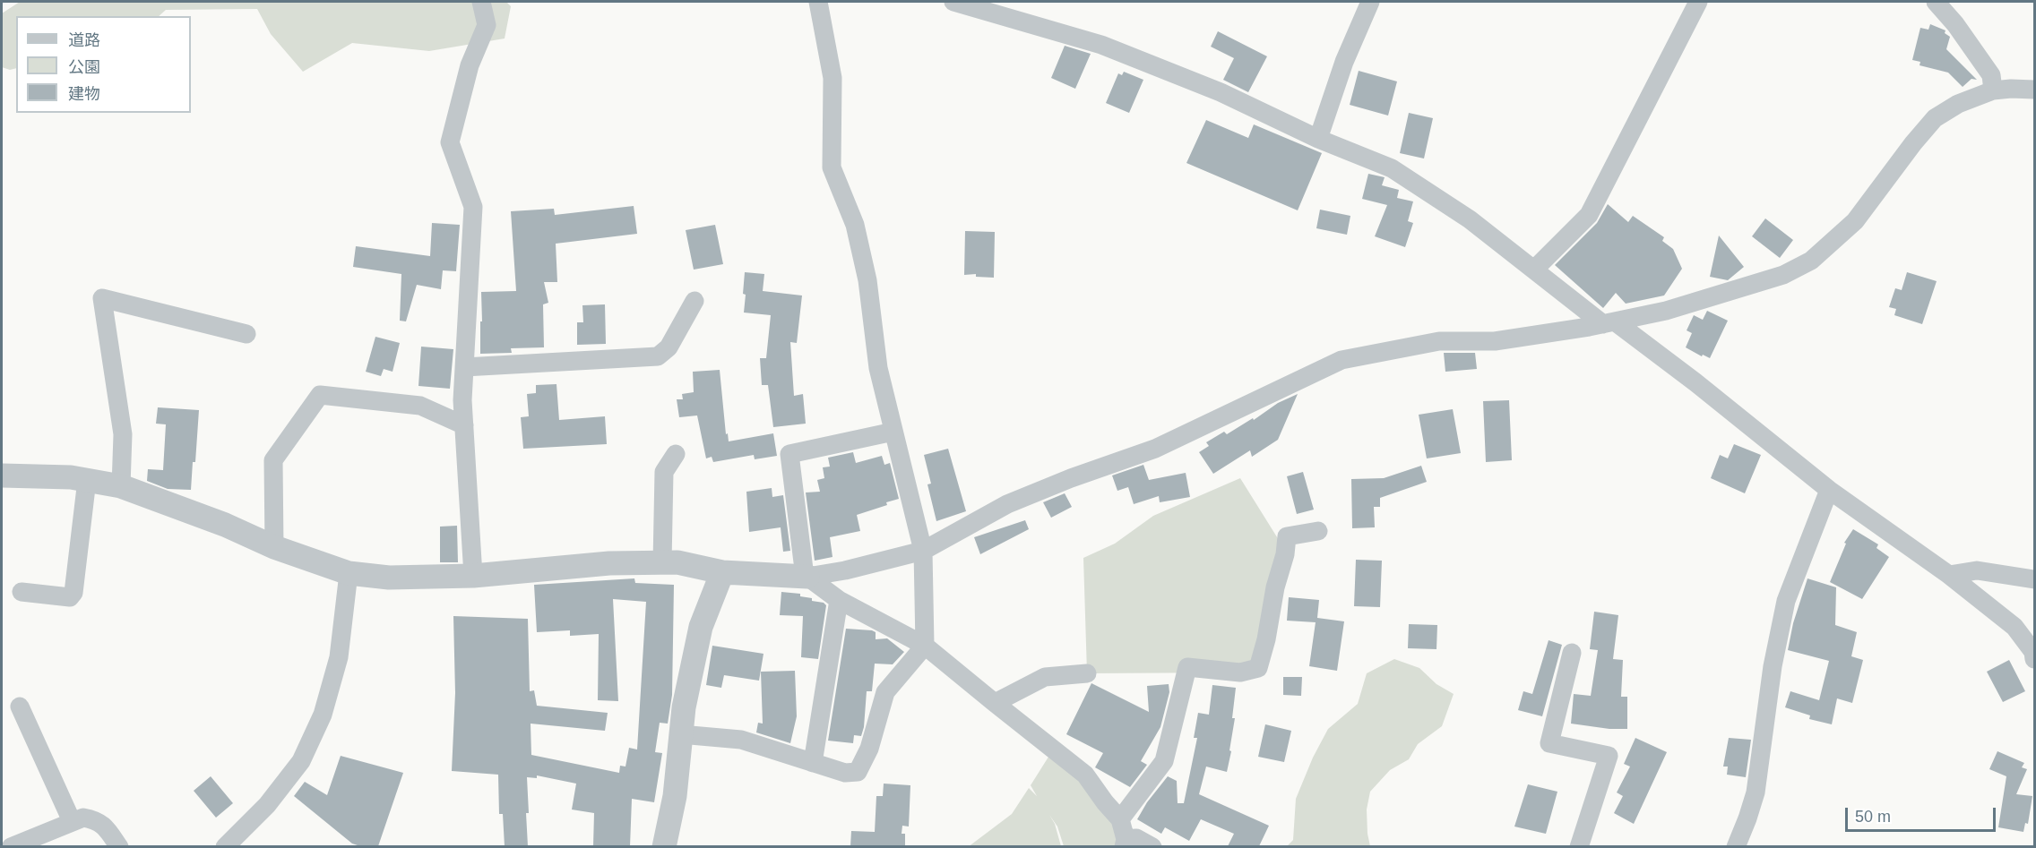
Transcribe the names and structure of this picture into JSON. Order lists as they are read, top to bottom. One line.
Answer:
{"legend":["道路","公園","建物"],"scale_bar":"50 m"}
